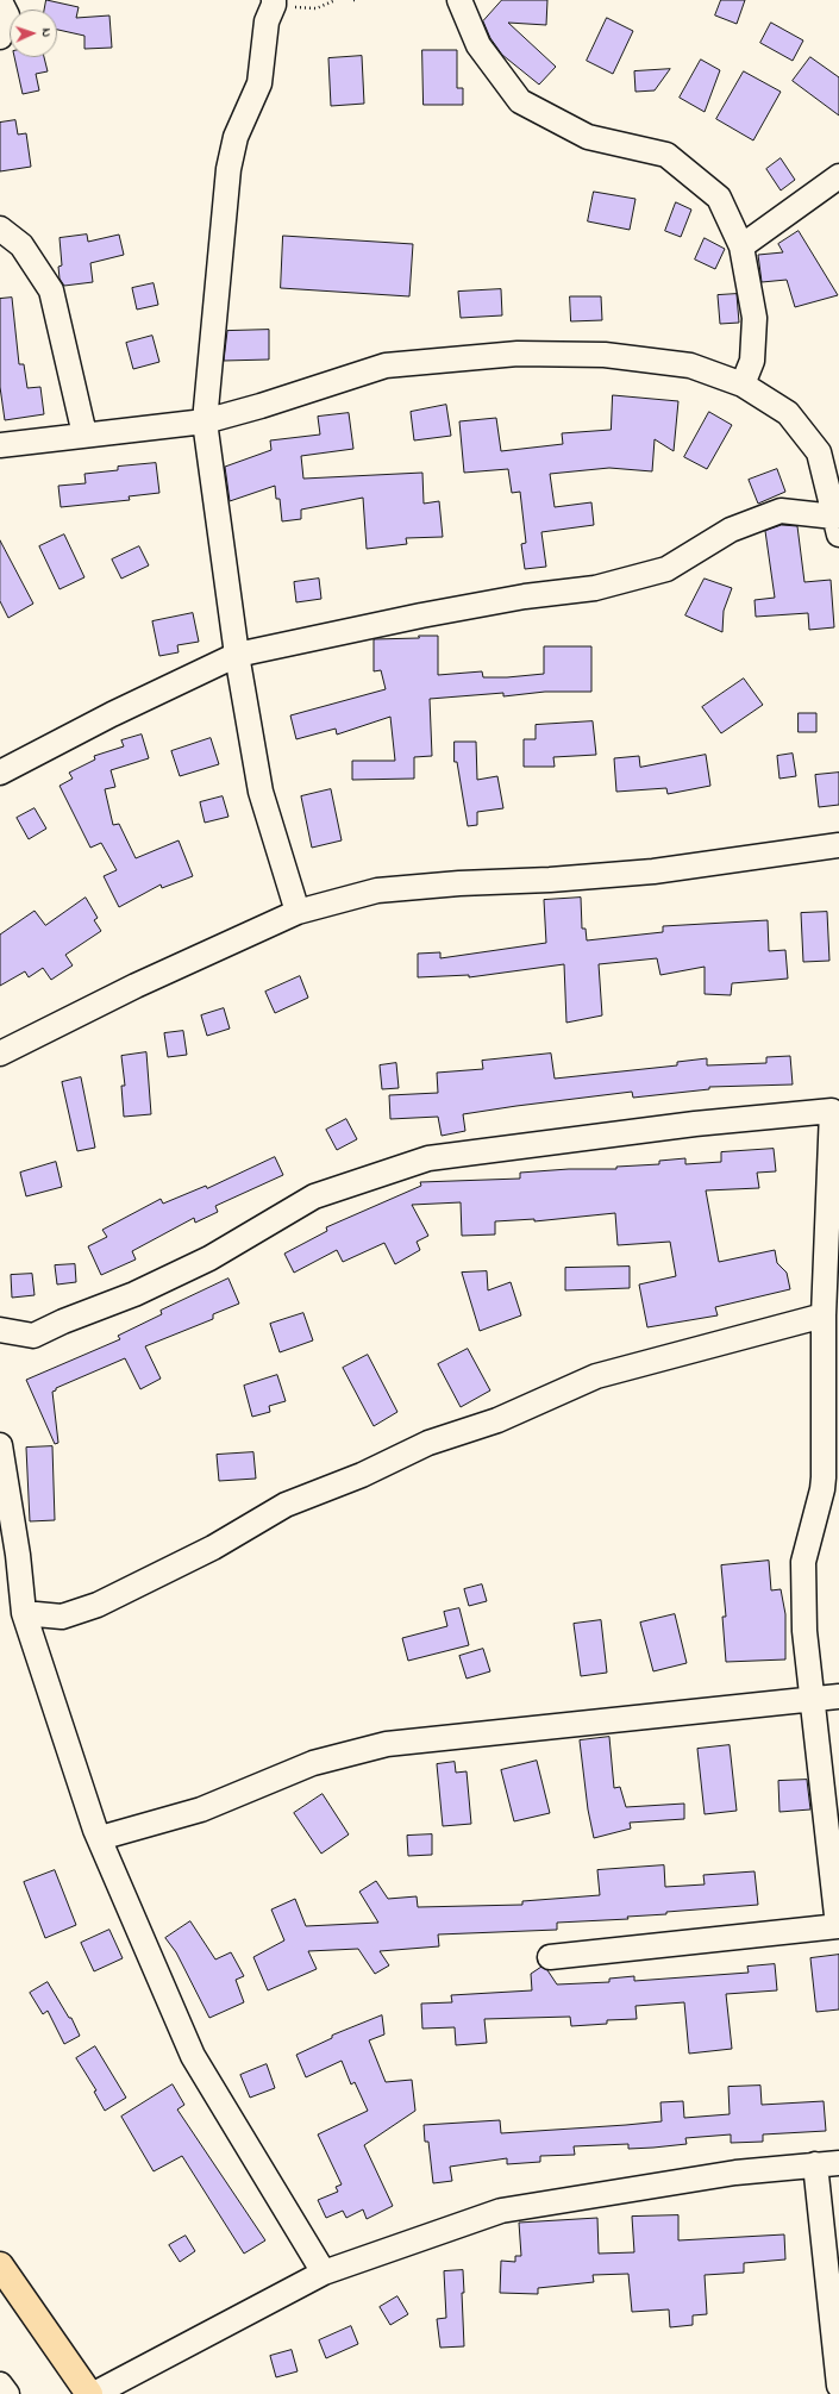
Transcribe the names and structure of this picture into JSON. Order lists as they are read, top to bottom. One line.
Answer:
{"north":"right"}
